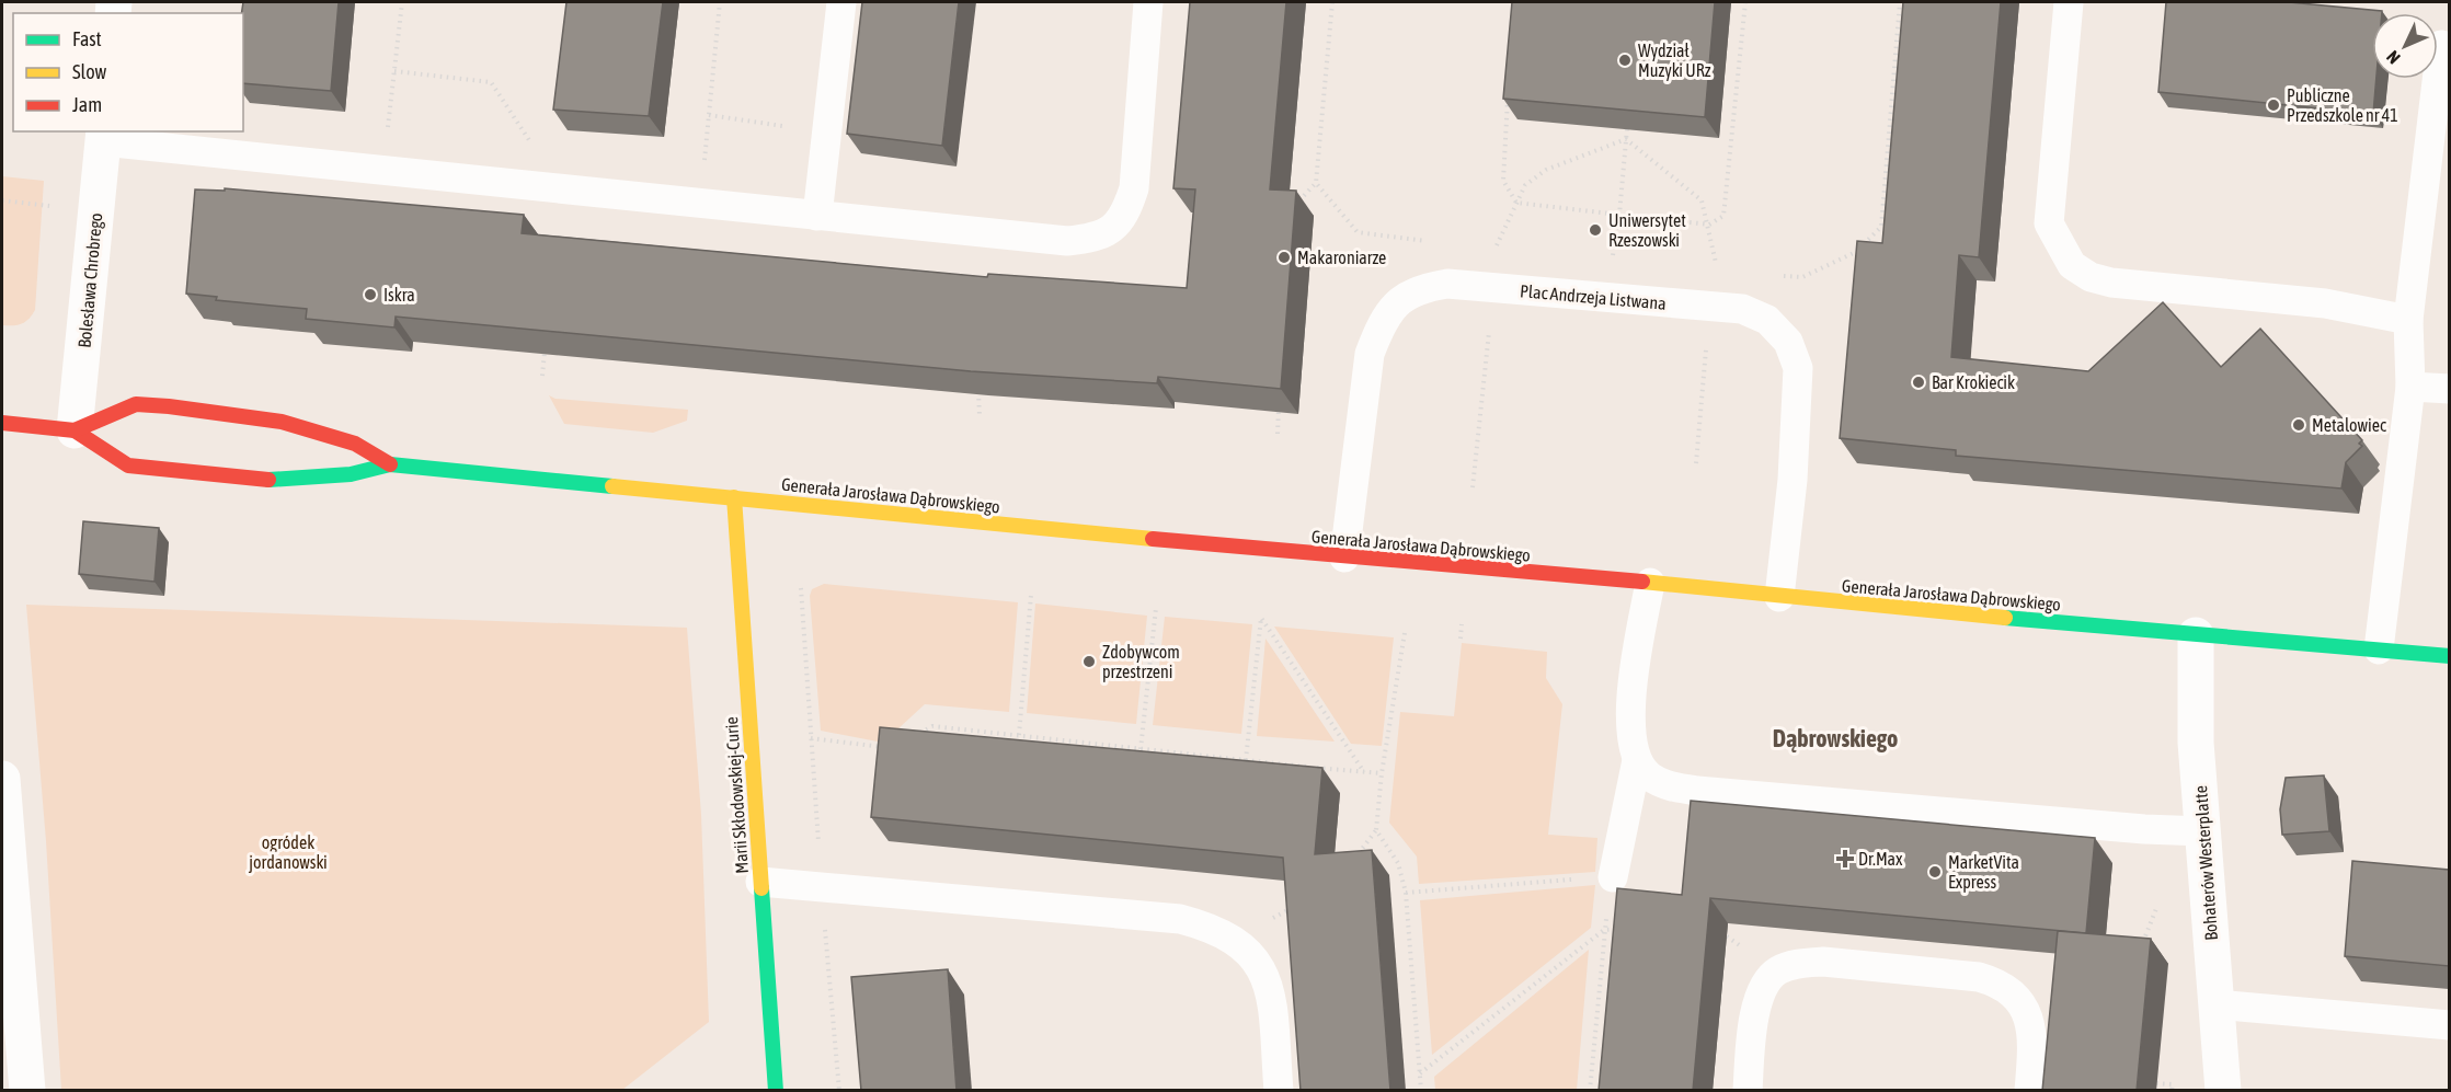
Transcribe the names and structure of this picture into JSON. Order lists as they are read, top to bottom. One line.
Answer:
{"streets":{"main road":["Generała Jarosława Dąbrowskiego","Marii Skłodowskiej-Curie"],"street":["Bolesława Chrobrego","Bohaterów Westerplatte"],"lane":["Plac Andrzeja Listwana"]},"crossings":[["Bolesława Chrobrego","Generała Jarosława Dąbrowskiego"],["Plac Andrzeja Listwana","Generała Jarosława Dąbrowskiego"],["Generała Jarosława Dąbrowskiego","Marii Skłodowskiej-Curie"],["Generała Jarosława Dąbrowskiego","Bohaterów Westerplatte"]],"districts":["Dąbrowskiego"],"parks":["ogródek jordanowski"],"places":{"other":["Wydział Muzyki URz","Publiczne Przedszkole nr 41","Uniwersytet Rzeszowski","Makaroniarze","Iskra","Bar Krokiecik","Metalowiec","Zdobywcom przestrzeni","MarketVita Express"],"health":["Dr.Max"]},"legend":["Fast","Slow","Jam"],"north":"bottom left"}
